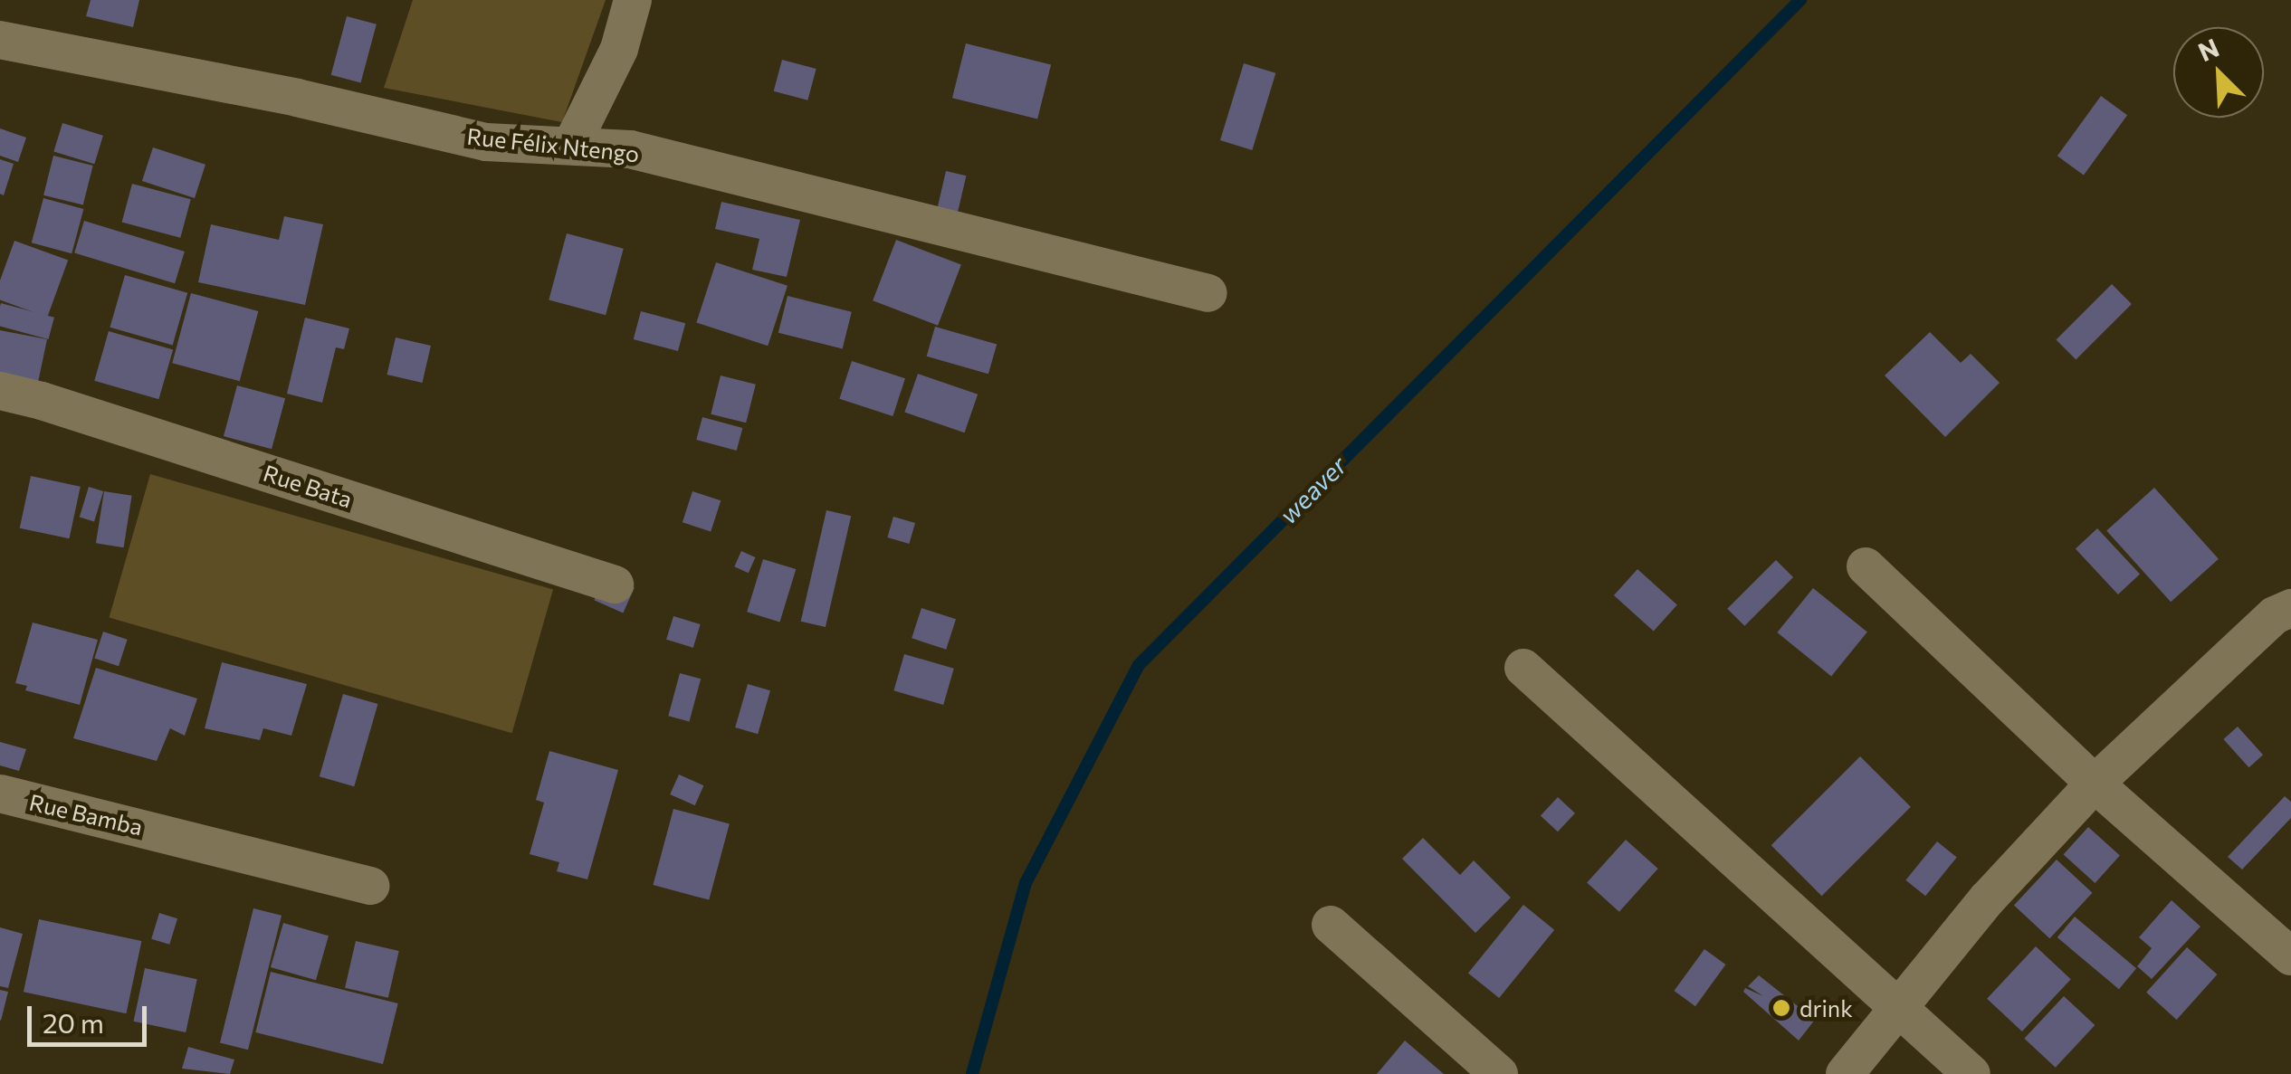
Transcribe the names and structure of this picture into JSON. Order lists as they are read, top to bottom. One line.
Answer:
{"streets":{"street":["Rue Félix Ntengo","Rue Bata","Rue Bamba"]},"water":["weaver"],"places":["drink"],"scale_bar":"20 m","north":"top left"}
